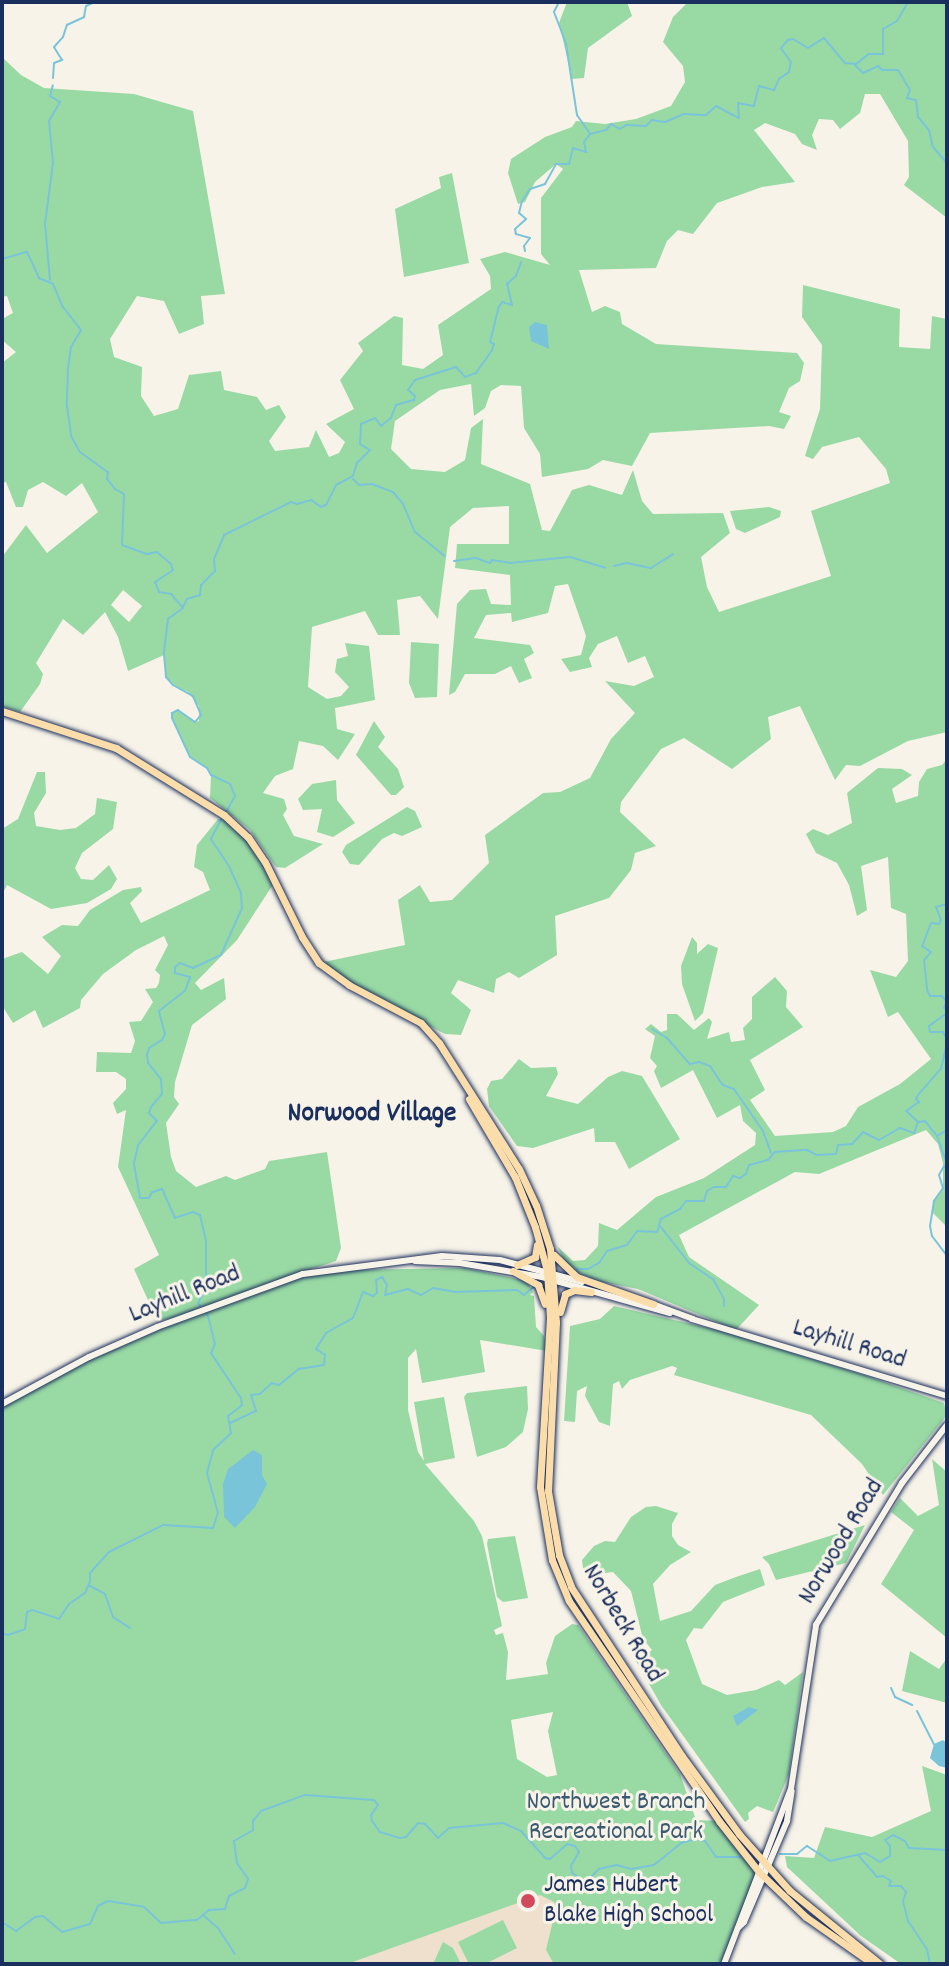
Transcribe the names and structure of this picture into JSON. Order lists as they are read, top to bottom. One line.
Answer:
{"streets":{"main road":["Layhill Road","Norwood Road","Norbeck Road"]},"crossings":[["Layhill Road","Norbeck Road"],["Norwood Road","Norbeck Road"]],"districts":["Norwood Village"],"parks":["Northwest Branch Recreational Park"],"places":["James Hubert Blake High School"]}
